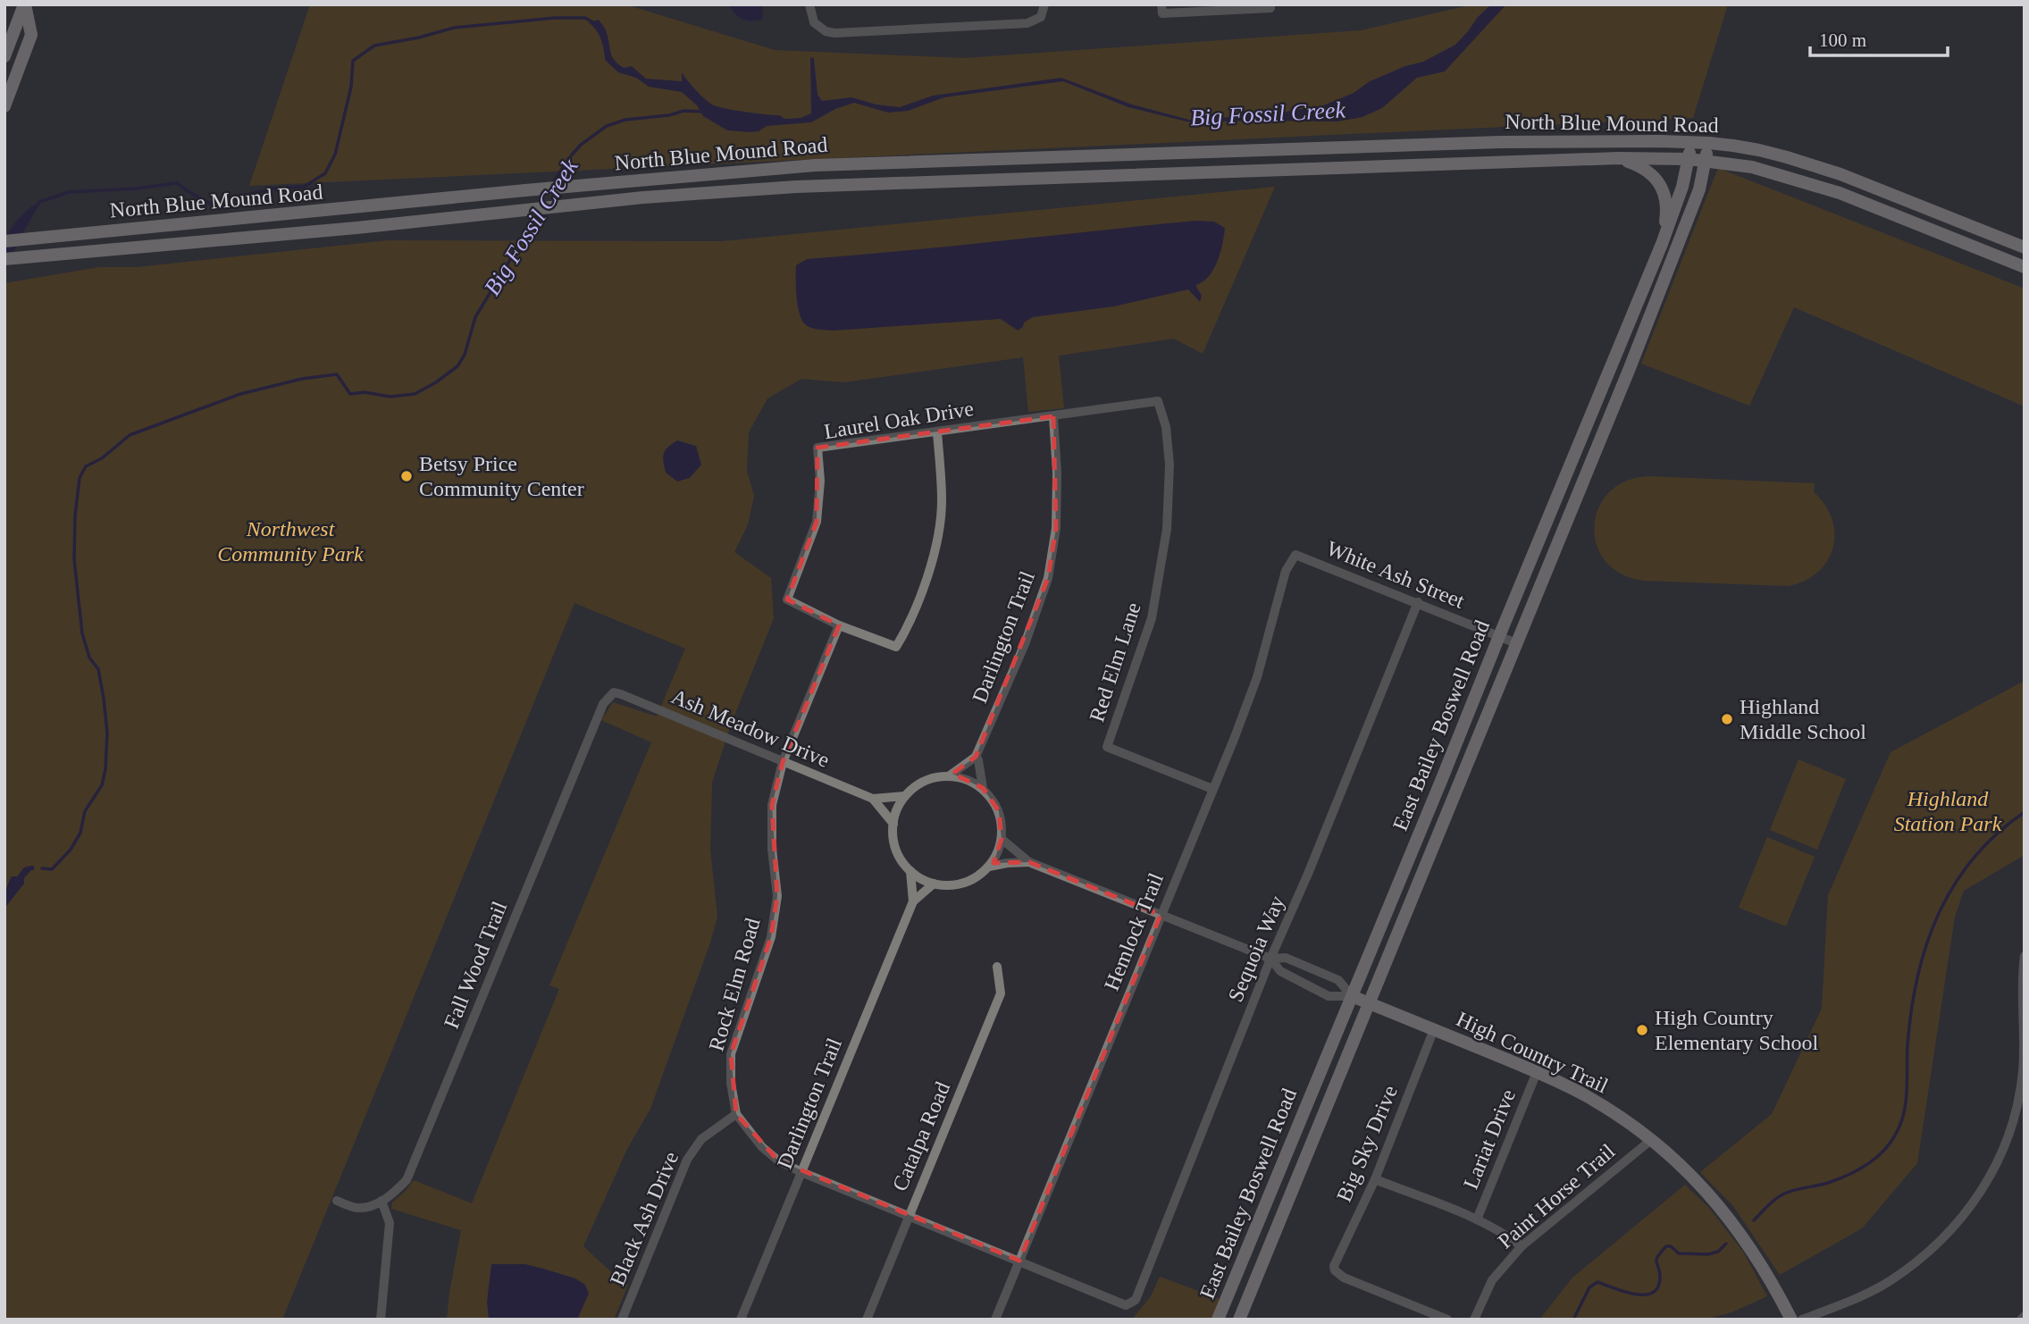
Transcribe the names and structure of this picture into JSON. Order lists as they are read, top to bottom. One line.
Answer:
{"streets":{"main road":["North Blue Mound Road","East Bailey Boswell Road","High Country Trail"],"street":["Laurel Oak Drive","White Ash Street","Darlington Trail","Red Elm Lane","Ash Meadow Drive","Hemlock Trail","Sequoia Way","Fall Wood Trail","Rock Elm Road","Catalpa Road","Lariat Drive","Big Sky Drive","Paint Horse Trail","Black Ash Drive"]},"crossings":[["North Blue Mound Road","East Bailey Boswell Road"],["Laurel Oak Drive","Darlington Trail"],["Laurel Oak Drive","Red Elm Lane"],["Laurel Oak Drive","Rock Elm Road"],["White Ash Street","East Bailey Boswell Road"],["White Ash Street","Hemlock Trail"],["White Ash Street","Sequoia Way"],["Darlington Trail","Ash Meadow Drive"],["Darlington Trail","Rock Elm Road"],["Red Elm Lane","Hemlock Trail"],["East Bailey Boswell Road","High Country Trail"],["Ash Meadow Drive","Fall Wood Trail"],["Ash Meadow Drive","Rock Elm Road"],["Hemlock Trail","Rock Elm Road"],["Sequoia Way","Rock Elm Road"],["Rock Elm Road","Catalpa Road"],["Rock Elm Road","Black Ash Drive"],["High Country Trail","Lariat Drive"],["High Country Trail","Big Sky Drive"],["High Country Trail","Paint Horse Trail"]],"water":["Big Fossil Creek"],"parks":["Northwest Community Park","Highland Station Park"],"places":["Betsy Price Community Center","Highland Middle School","High Country Elementary School"],"scale_bar":"100 m"}
